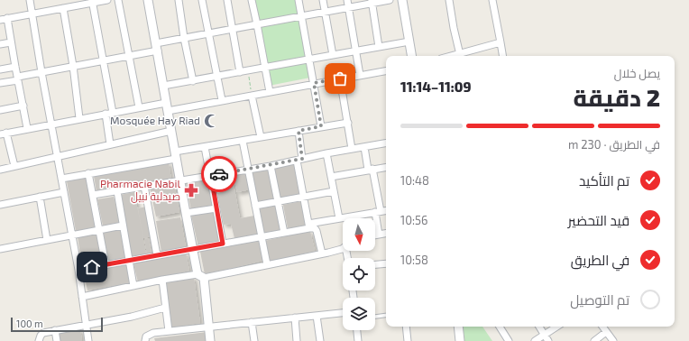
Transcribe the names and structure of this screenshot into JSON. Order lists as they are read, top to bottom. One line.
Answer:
{"places":{"mosque":["Mosquée Hay Riad"],"pharmacy":["Pharmacie Nabil صيدلية نبيل"]},"scale_bar":"100 m","north":"bottom","page":{"heading":["2 دقيقة","يصل خلال","11:09–11:14"],"bar":"في الطريق · 230 m","list":[["تم التأكيد","10:48"],["قيد التحضير","10:56"],["في الطريق","10:58"],"تم التوصيل"],"scale":"100 m"}}
